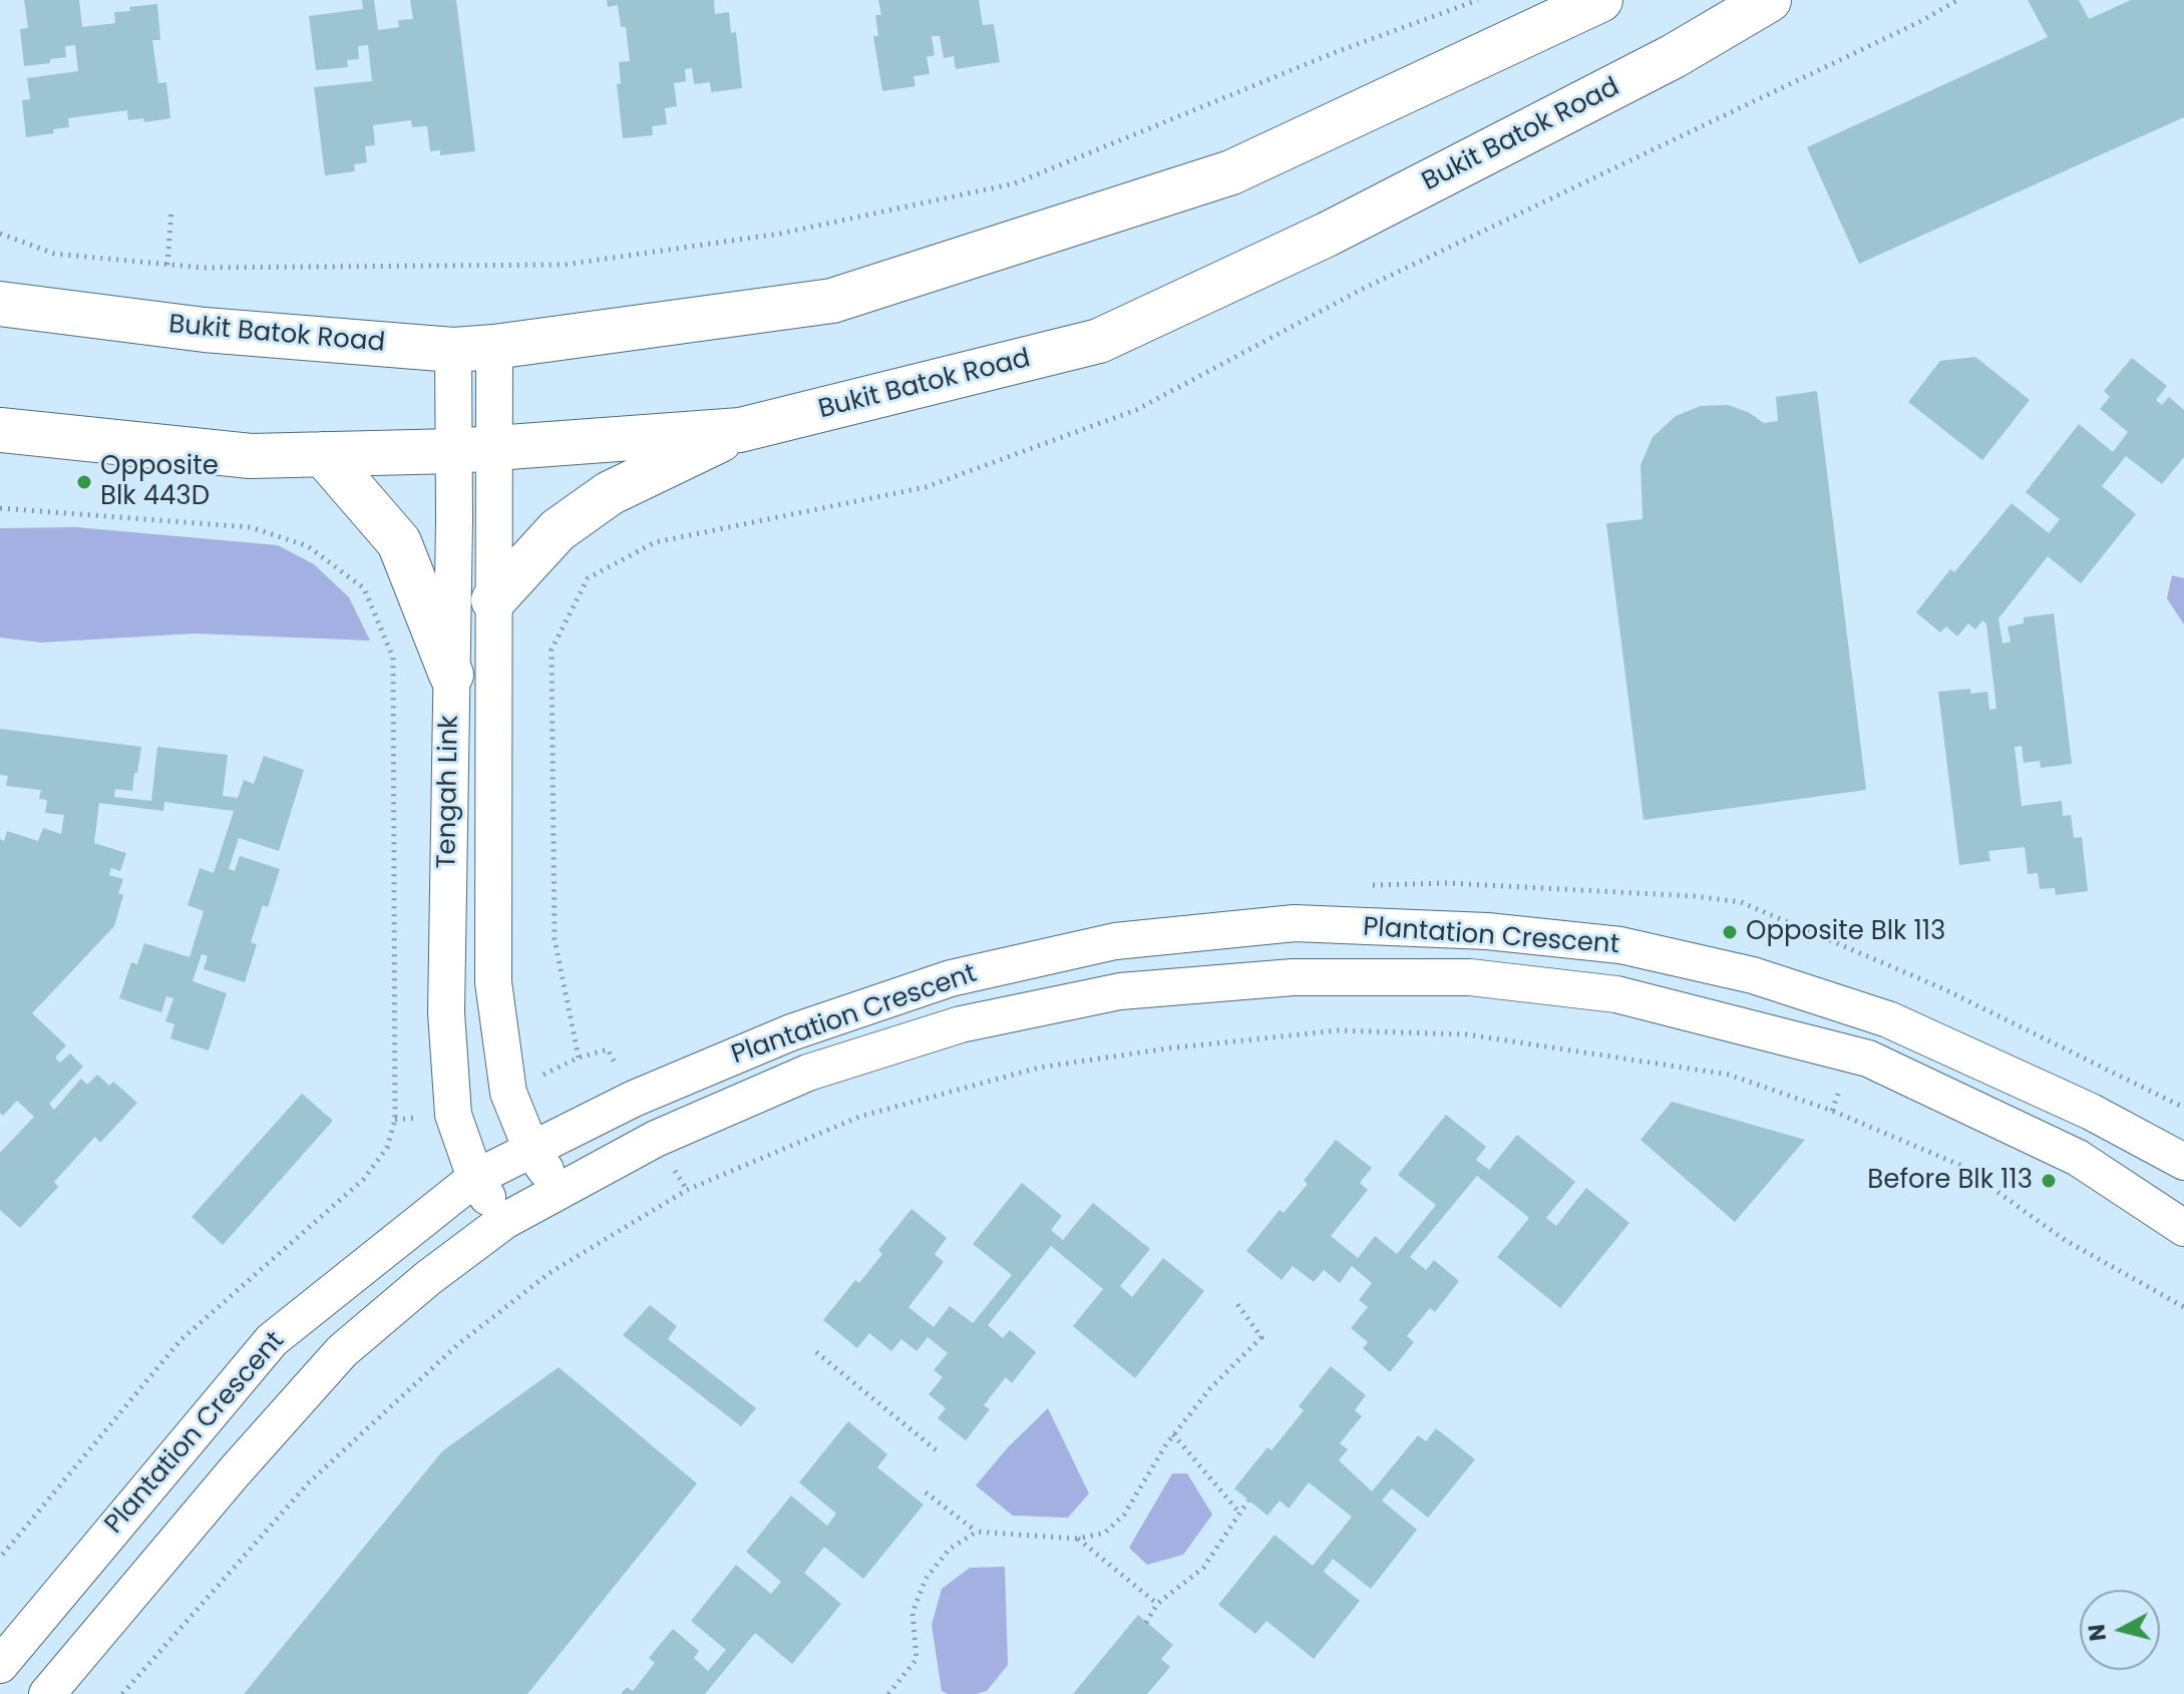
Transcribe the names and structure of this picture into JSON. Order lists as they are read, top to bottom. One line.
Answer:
{"streets":{"main road":["Bukit Batok Road"],"street":["Tengah Link","Plantation Crescent"]},"crossings":[["Bukit Batok Road","Tengah Link"],["Tengah Link","Plantation Crescent"]],"places":["Opposite Blk 443D","Opposite Blk 113","Before Blk 113"],"north":"left"}
